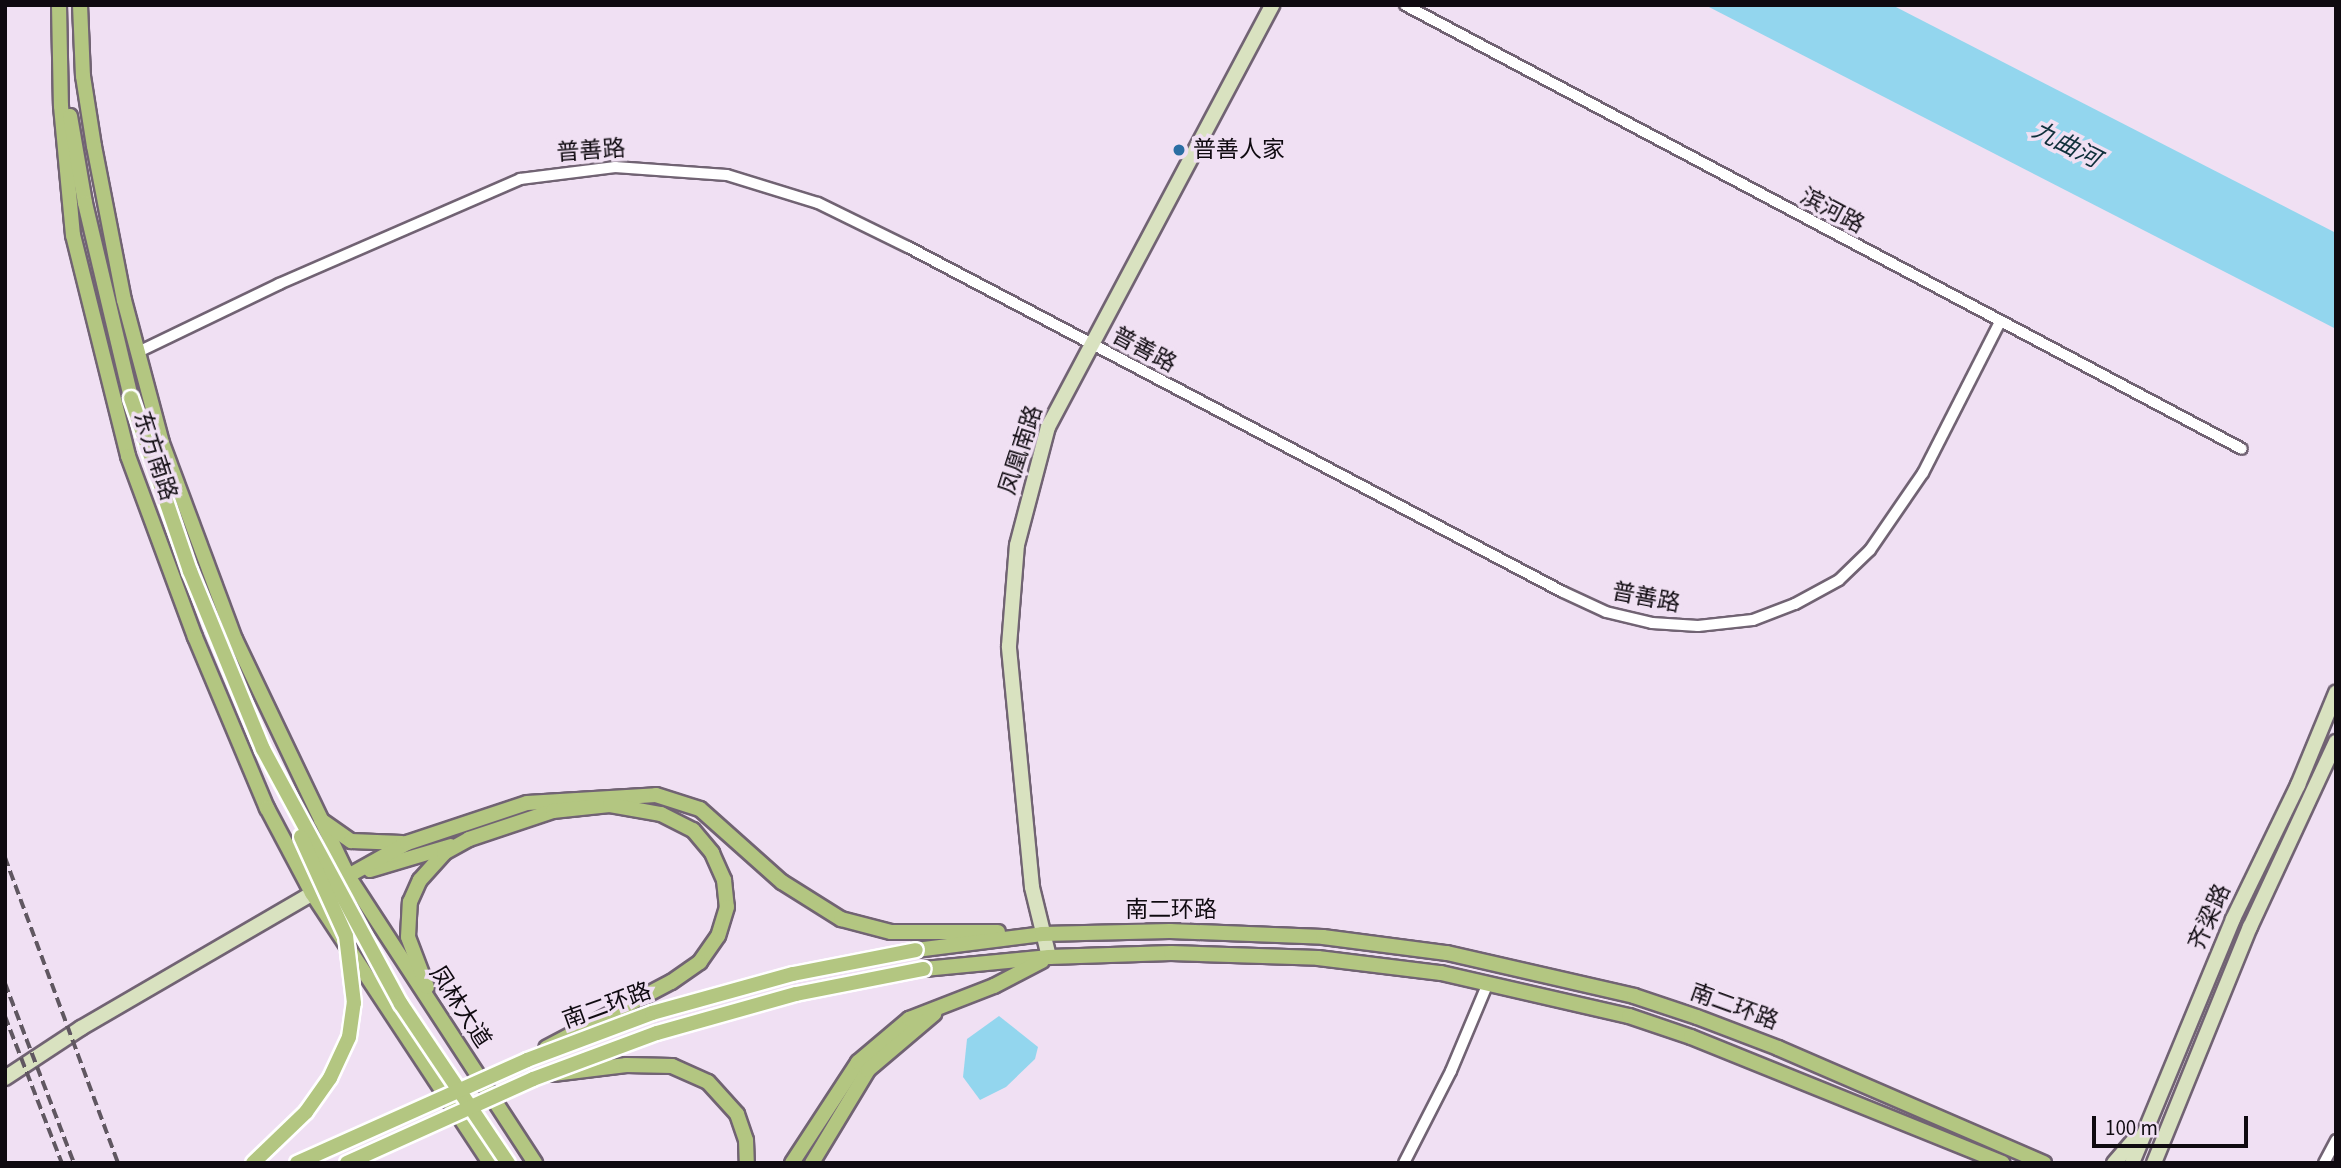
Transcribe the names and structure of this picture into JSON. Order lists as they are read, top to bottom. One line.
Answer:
{"streets":{"main road":["东方南路","南二环路","凤林大道"],"street":["普善路","滨河路","凤凰南路","齐梁路"]},"crossings":[["普善路","滨河路"],["普善路","凤凰南路"],["普善路","东方南路"],["凤凰南路","南二环路"],["东方南路","凤林大道"]],"water":["九曲河"],"places":["普善人家"],"scale_bar":"100 m"}
